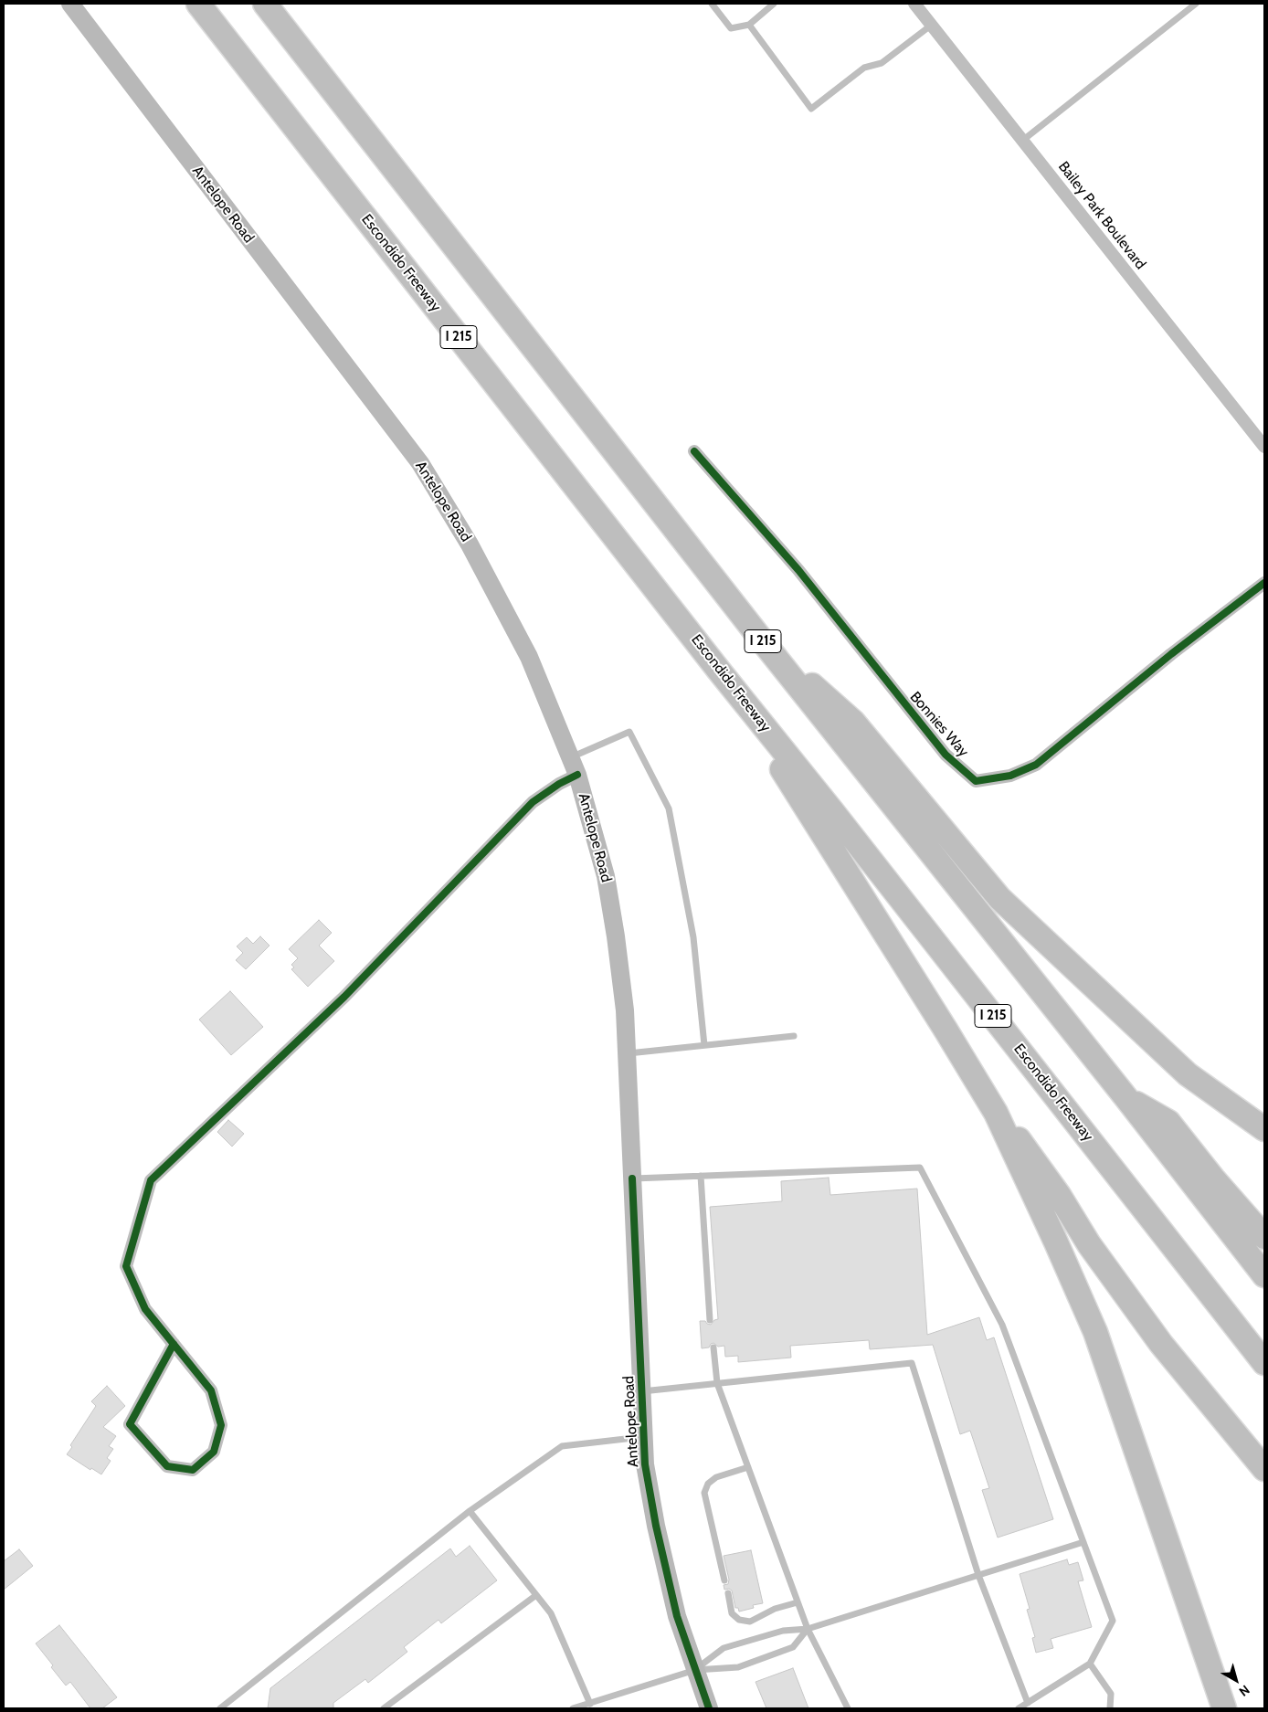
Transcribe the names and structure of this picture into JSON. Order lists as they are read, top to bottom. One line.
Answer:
{"streets":{"highway":["Escondido Freeway","I 215"],"main road":["Antelope Road"],"street":["Bailey Park Boulevard","Bonnies Way"]},"north":"bottom right"}
